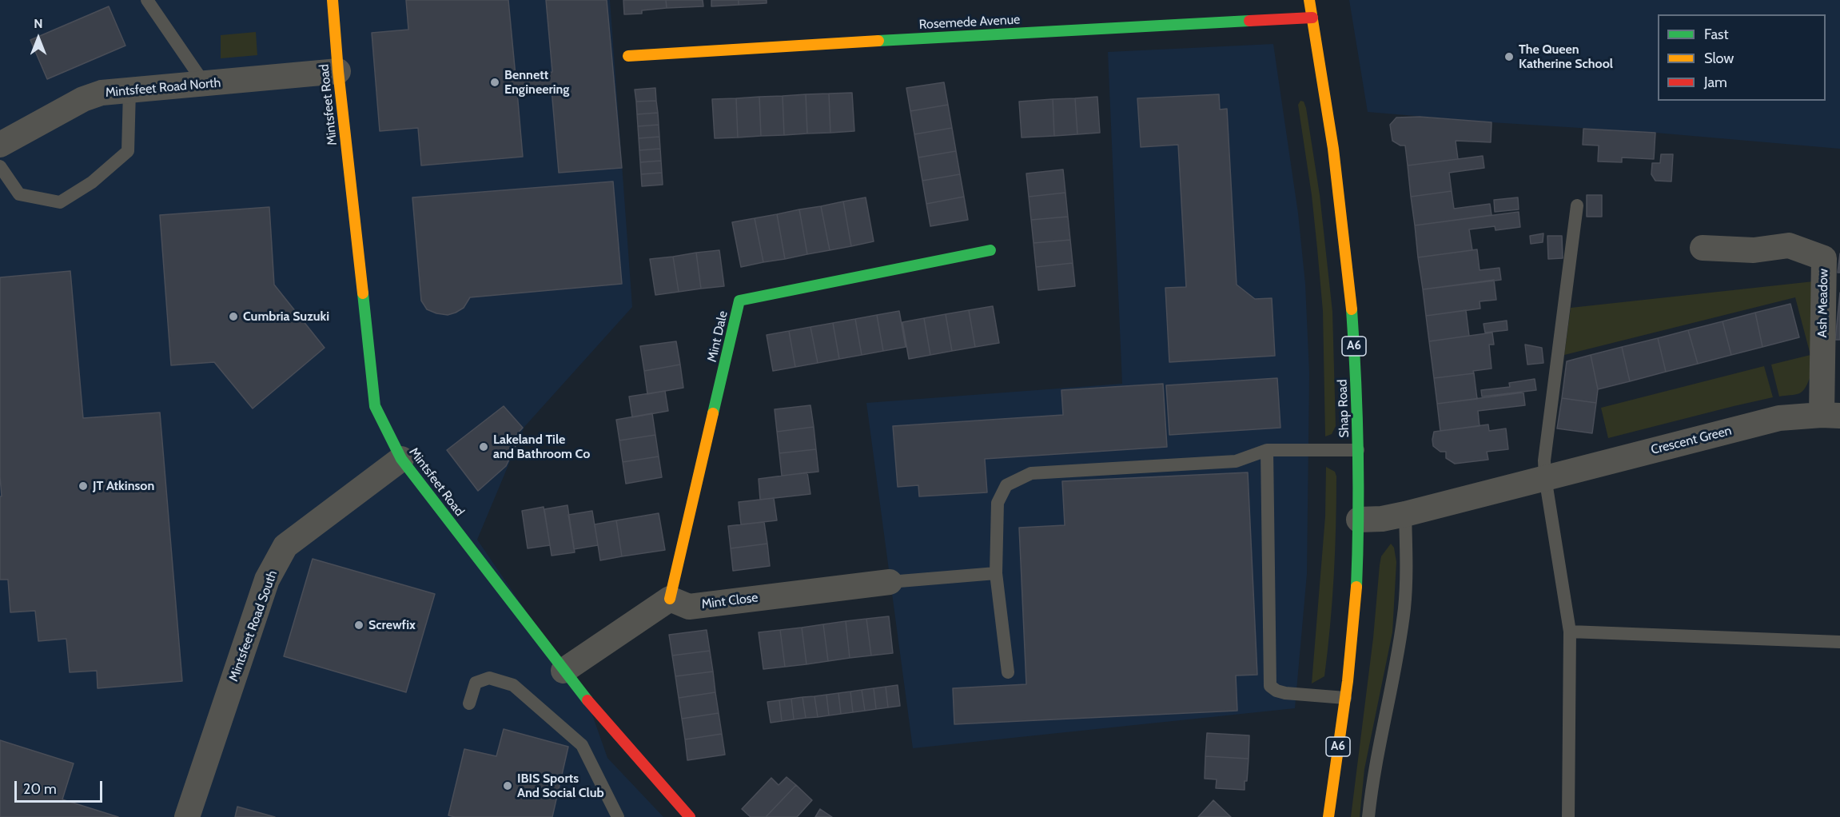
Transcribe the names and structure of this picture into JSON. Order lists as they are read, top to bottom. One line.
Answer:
{"streets":{"main road":["Rosemede Avenue","Mintsfeet Road","Mint Dale","A6","Shap Road"],"street":["Mintsfeet Road North","Ash Meadow","Crescent Green","Mint Close","Mintsfeet Road South"]},"crossings":[["Rosemede Avenue","Shap Road"],["Mintsfeet Road North","Mintsfeet Road"],["Mintsfeet Road","Mintsfeet Road South"],["Ash Meadow","Crescent Green"],["Mint Dale","Mint Close"],["Shap Road","Crescent Green"]],"places":["The Queen Katherine School","Bennett Engineering","Cumbria Suzuki","Lakeland Tile and Bathroom Co","JT Atkinson","Screwfix","IBIS Sports And Social Club"],"legend":["Fast","Slow","Jam"],"scale_bar":"20 m","north":"top"}
